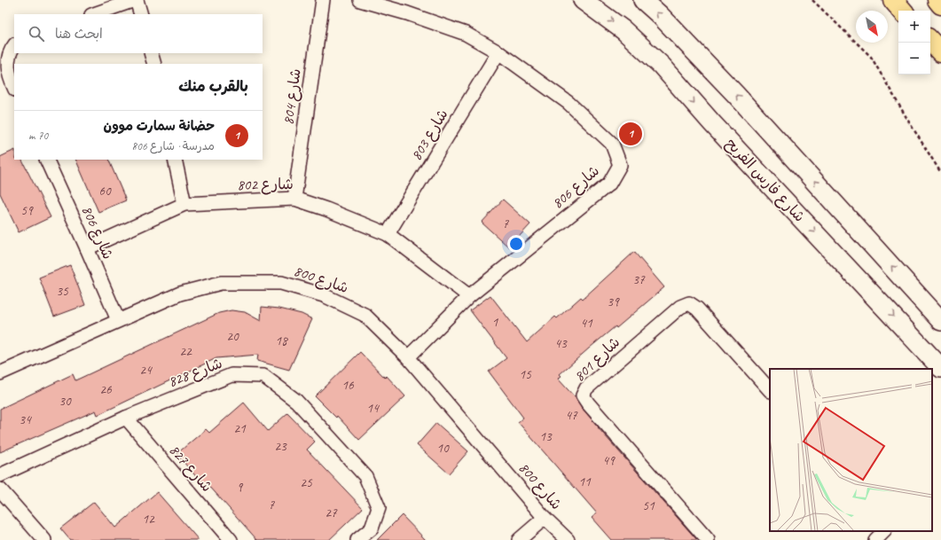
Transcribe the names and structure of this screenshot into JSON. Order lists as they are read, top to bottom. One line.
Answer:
{"streets":{"street":["شارع 804","شارع 803","شارع فارس الفريح","شارع 802","شارع 806","شارع 800","شارع 801","شارع 828","شارع 827"]},"crossings":[["شارع 804","شارع 802"],["شارع 803","شارع 802"],["شارع 803","شارع 806"],["شارع 802","شارع 806"],["شارع 806","شارع 800"],["شارع 828","شارع 827"]],"house_numbers":["60","59","7","37","35","39","1","41","20","18","43","22","24","15","16","26","30","14","47","34","21","13","23","10","49","11","25","9","7","51","27","12"],"north":"bottom right","page":{"map_buttons":["+","−"],"search":"ابحث هنا","heading":"بالقرب منك","list":[{"mark":"1","name":"حضانة سمارت موون","note":"مدرسة · شارع 806","value":"70 m"}],"pins":"1"}}
